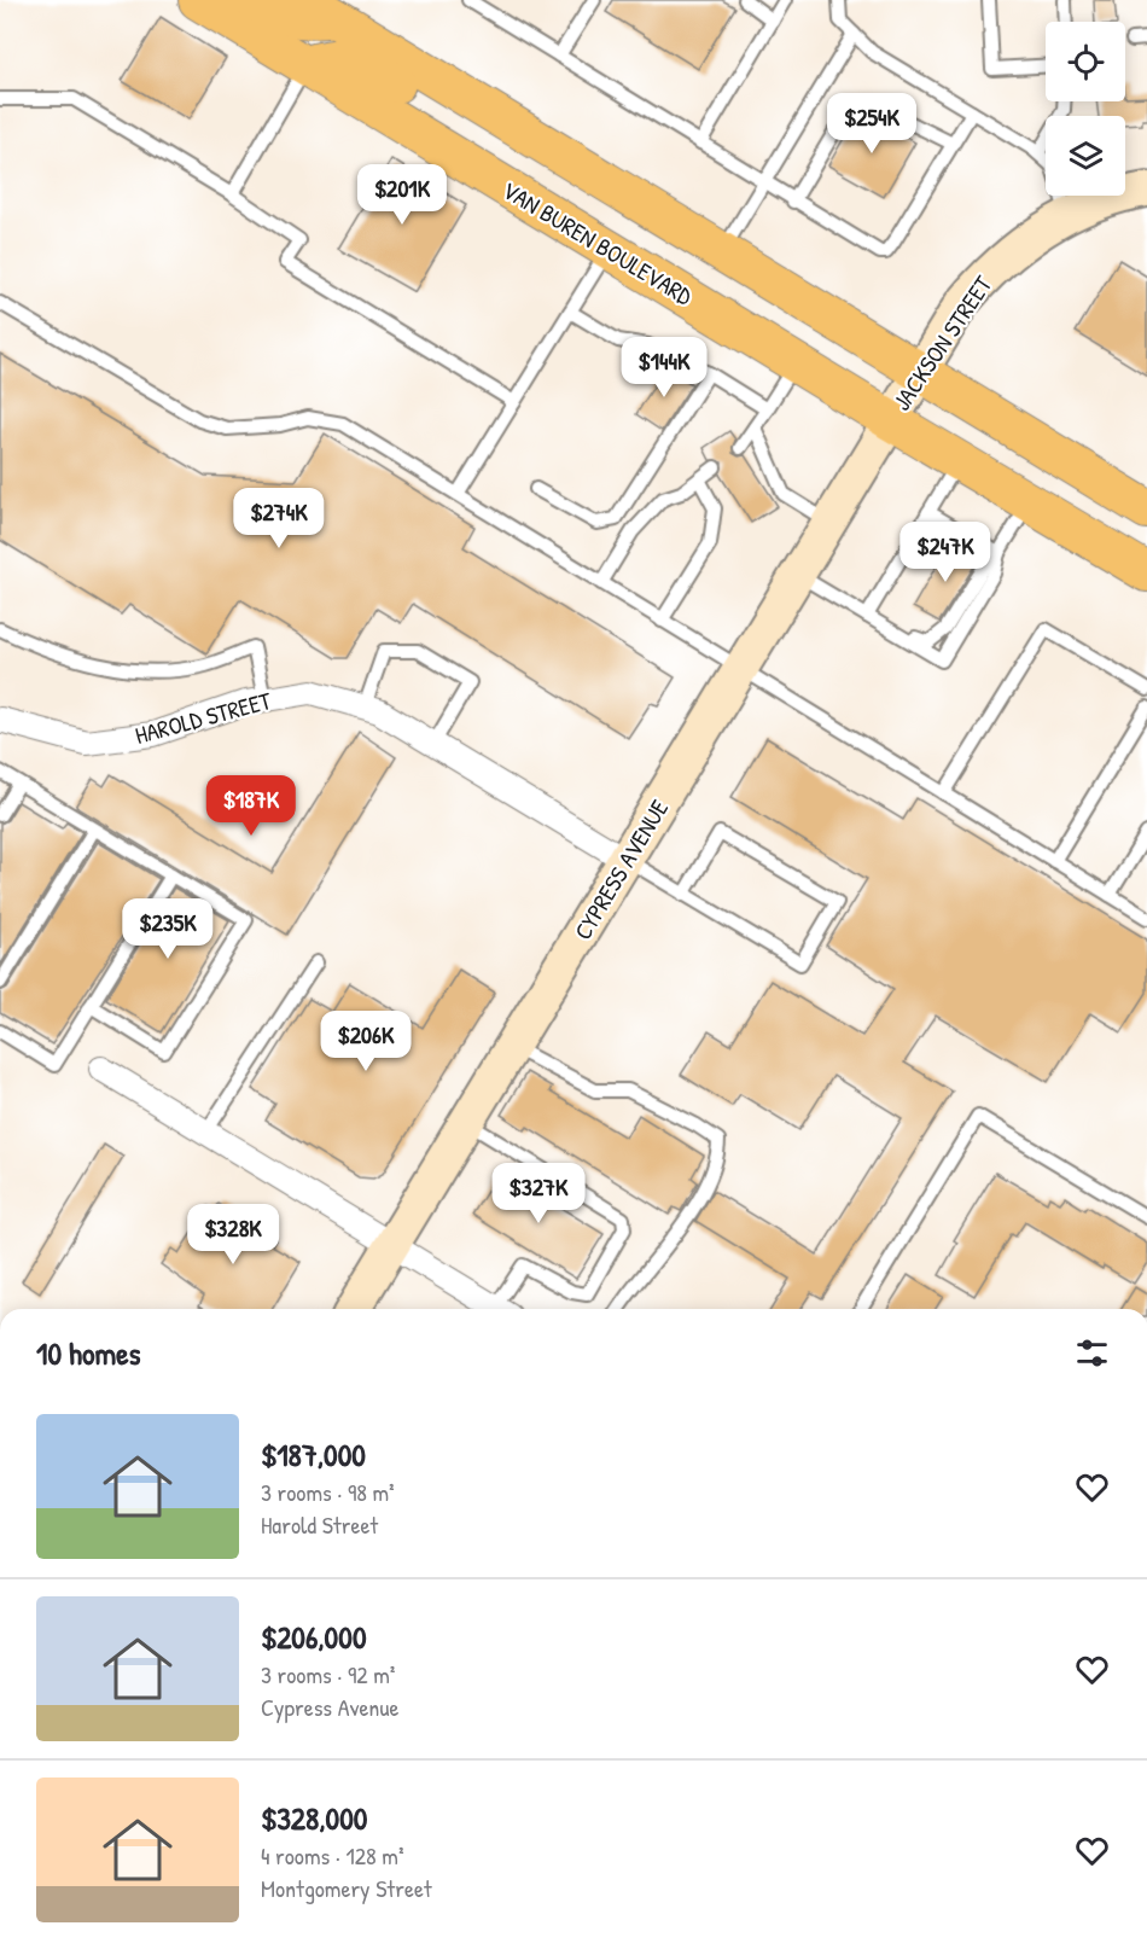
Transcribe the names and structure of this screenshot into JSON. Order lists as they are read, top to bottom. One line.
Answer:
{"streets":{"main road":["VAN BUREN BOULEVARD"],"street":["JACKSON STREET","HAROLD STREET","CYPRESS AVENUE"]},"crossings":[["VAN BUREN BOULEVARD","JACKSON STREET"],["VAN BUREN BOULEVARD","CYPRESS AVENUE"],["JACKSON STREET","CYPRESS AVENUE"],["HAROLD STREET","CYPRESS AVENUE"]],"page":{"price":["$254K","$201K","$144K","$274K","$247K","$187K","$235K","$206K","$327K","$328K"],"heading":"10 homes","list":[{"name":"$187,000","note":"3 rooms · 98 m² · Harold Street"},{"name":"$206,000","note":"3 rooms · 92 m² · Cypress Avenue"},{"name":"$328,000","note":"4 rooms · 128 m² · Montgomery Street"}]}}
